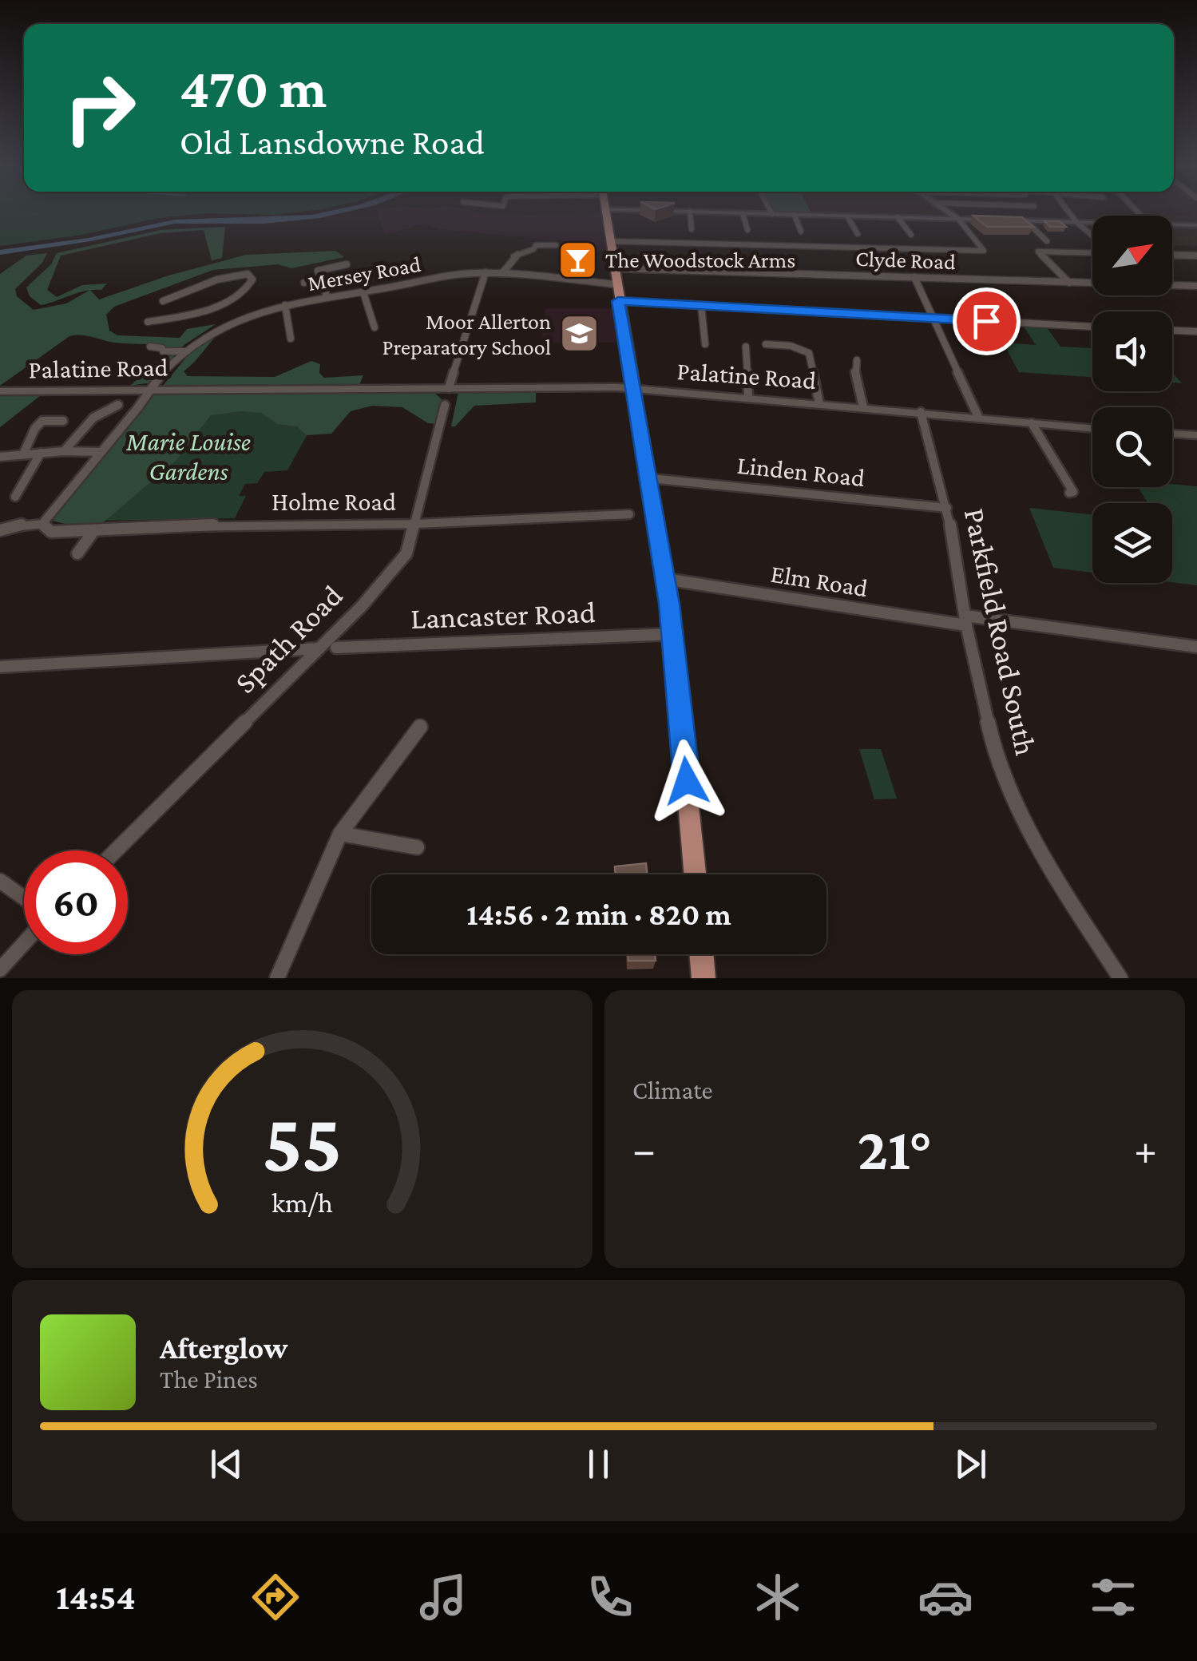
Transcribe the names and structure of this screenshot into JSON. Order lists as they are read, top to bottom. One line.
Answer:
{"streets":{"main road":["Palatine Road"],"street":["Clyde Road","Mersey Road","Linden Road","Holme Road","Elm Road","Lancaster Road","Parkfield Road South","Spath Road"]},"crossings":[["Mersey Road","Palatine Road"],["Mersey Road","Holme Road"],["Palatine Road","Parkfield Road South"],["Linden Road","Parkfield Road South"],["Holme Road","Spath Road"],["Elm Road","Parkfield Road South"]],"parks":["Marie Louise Gardens"],"places":{"bar":["The Woodstock Arms"],"school or university":["Moor Allerton Preparatory School"]},"north":"top right","page":{"turn":["470 m","Old Lansdowne Road"],"limit":"60","trip":"14:56 · 2 min · 820 m","tile":"Climate","heat":["−","21°","+"],"song":["Afterglow","The Pines"],"tabs":"14:54","gauge":["55","km/h"]}}
